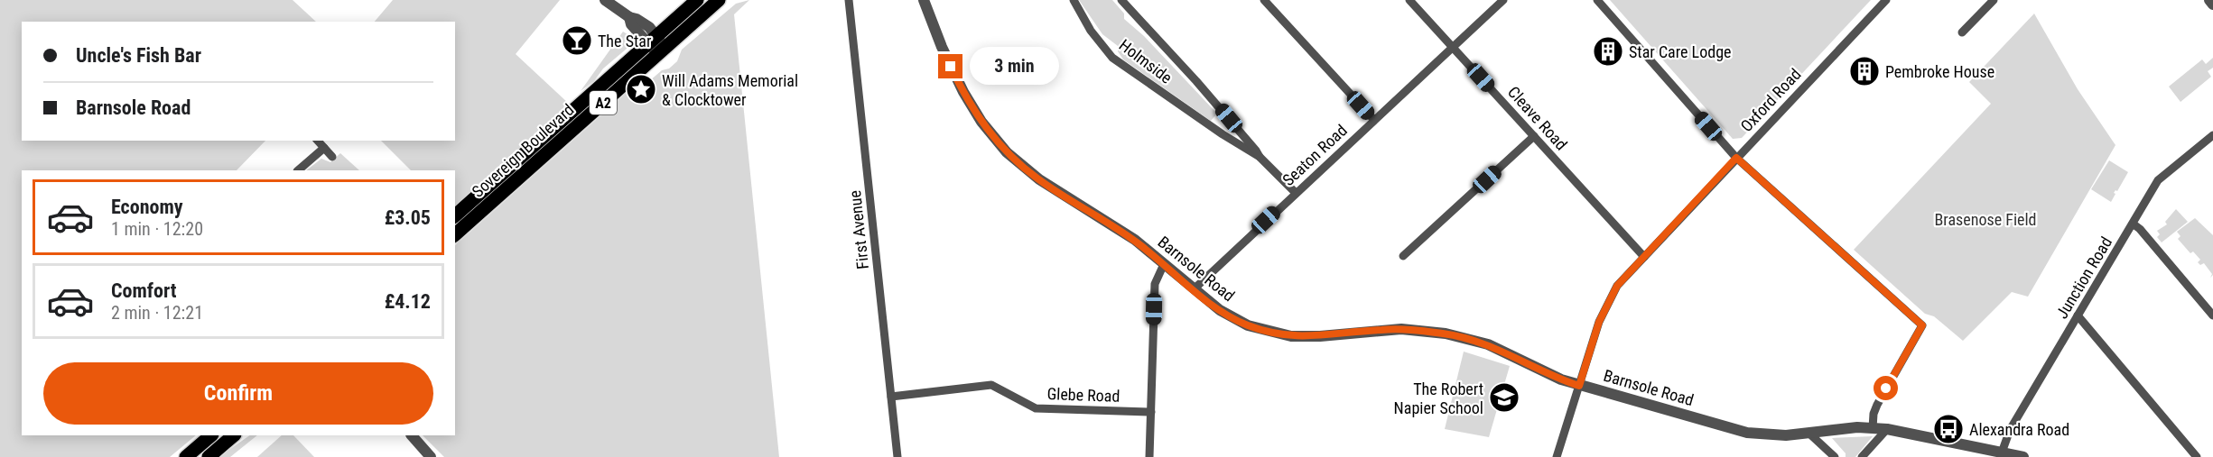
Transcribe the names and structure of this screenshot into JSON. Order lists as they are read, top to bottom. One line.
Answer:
{"streets":{"main road":["A2","Sovereign Boulevard"],"street":["Holmside","Oxford Road","Cleave Road","Seaton Road","First Avenue","Barnsole Road","Junction Road","Glebe Road"]},"crossings":[["Holmside","Seaton Road"],["Oxford Road","Cleave Road"],["Oxford Road","Barnsole Road"],["A2","Sovereign Boulevard"],["Cleave Road","Seaton Road"],["Seaton Road","Barnsole Road"],["First Avenue","Glebe Road"],["Barnsole Road","Junction Road"]],"parks":["Brasenose Field"],"places":{"bar":["The Star"],"building":["Star Care Lodge","Pembroke House"],"place":["Will Adams Memorial & Clocktower"],"school or university":["The Robert Napier School"],"bus stop":["Alexandra Road"]},"page":{"banner":["Uncle's Fish Bar","Barnsole Road"],"bubble":"3 min","list":[{"name":"Economy","note":"1 min · 12:20","value":"£3.05"},{"name":"Comfort","note":"2 min · 12:21","value":"£4.12"}],"buttons":"Confirm"}}
